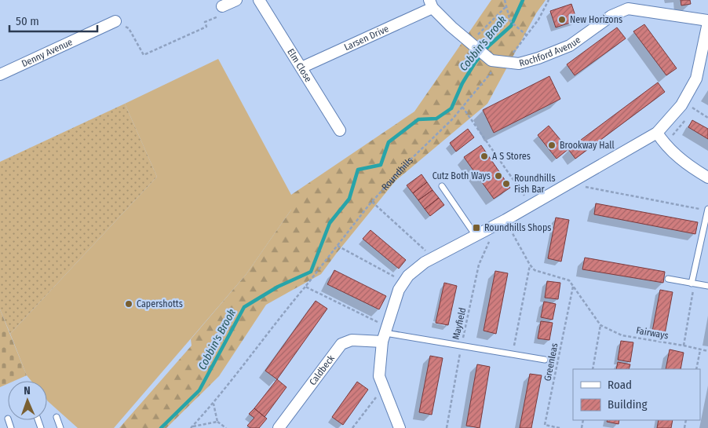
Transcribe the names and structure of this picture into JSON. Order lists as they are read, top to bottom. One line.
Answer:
{"streets":{"street":["Larsen Drive","Rochford Avenue","Denny Avenue","Elm Close","Caldbeck"],"path":["Roundhills","Mayfield","Fairways","Greenleas"]},"crossings":[["Larsen Drive","Elm Close"],["Rochford Avenue","Roundhills"]],"water":["Cobbin's Brook"],"places":{"other":["New Horizons","Brookway Hall","A S Stores","Cutz Both Ways","Roundhills Fish Bar","Capershotts"],"transit":["Roundhills Shops"]},"legend":["Road","Building"],"scale_bar":"50 m","north":"top"}
